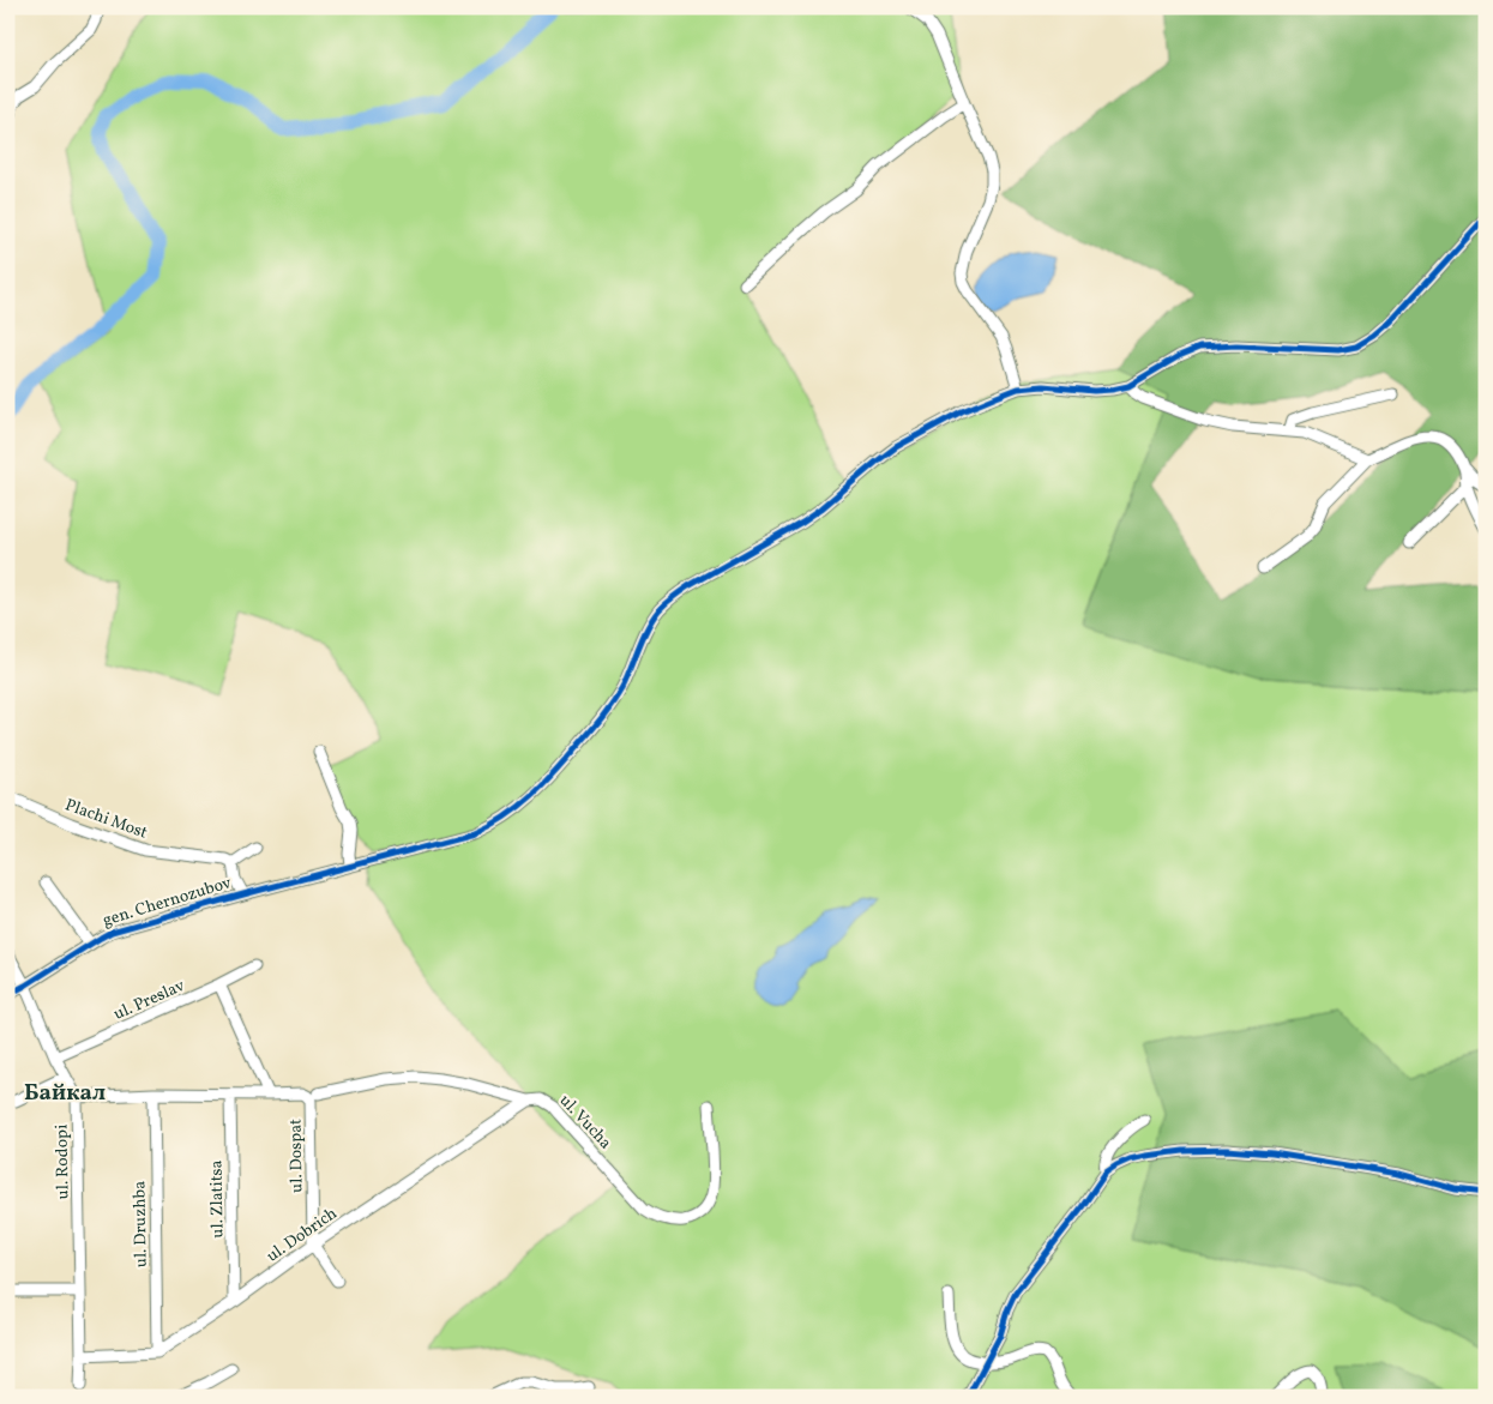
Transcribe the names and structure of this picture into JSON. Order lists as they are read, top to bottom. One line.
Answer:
{"streets":{"street":["Plachi Most","gen. Chernozubov","ul. Preslav","ul. Vucha","ul. Dospat","ul. Rodopi","ul. Zlatitsa","ul. Druzhba","ul. Dobrich"]},"crossings":[["gen. Chernozubov","ul. Rodopi"],["ul. Preslav","ul. Rodopi"],["ul. Vucha","ul. Dospat"],["ul. Vucha","ul. Rodopi"],["ul. Vucha","ul. Zlatitsa"],["ul. Vucha","ul. Druzhba"],["ul. Vucha","ul. Dobrich"],["ul. Dospat","ul. Dobrich"],["ul. Rodopi","ul. Dobrich"],["ul. Zlatitsa","ul. Dobrich"],["ul. Druzhba","ul. Dobrich"]],"districts":["Байкал"]}
